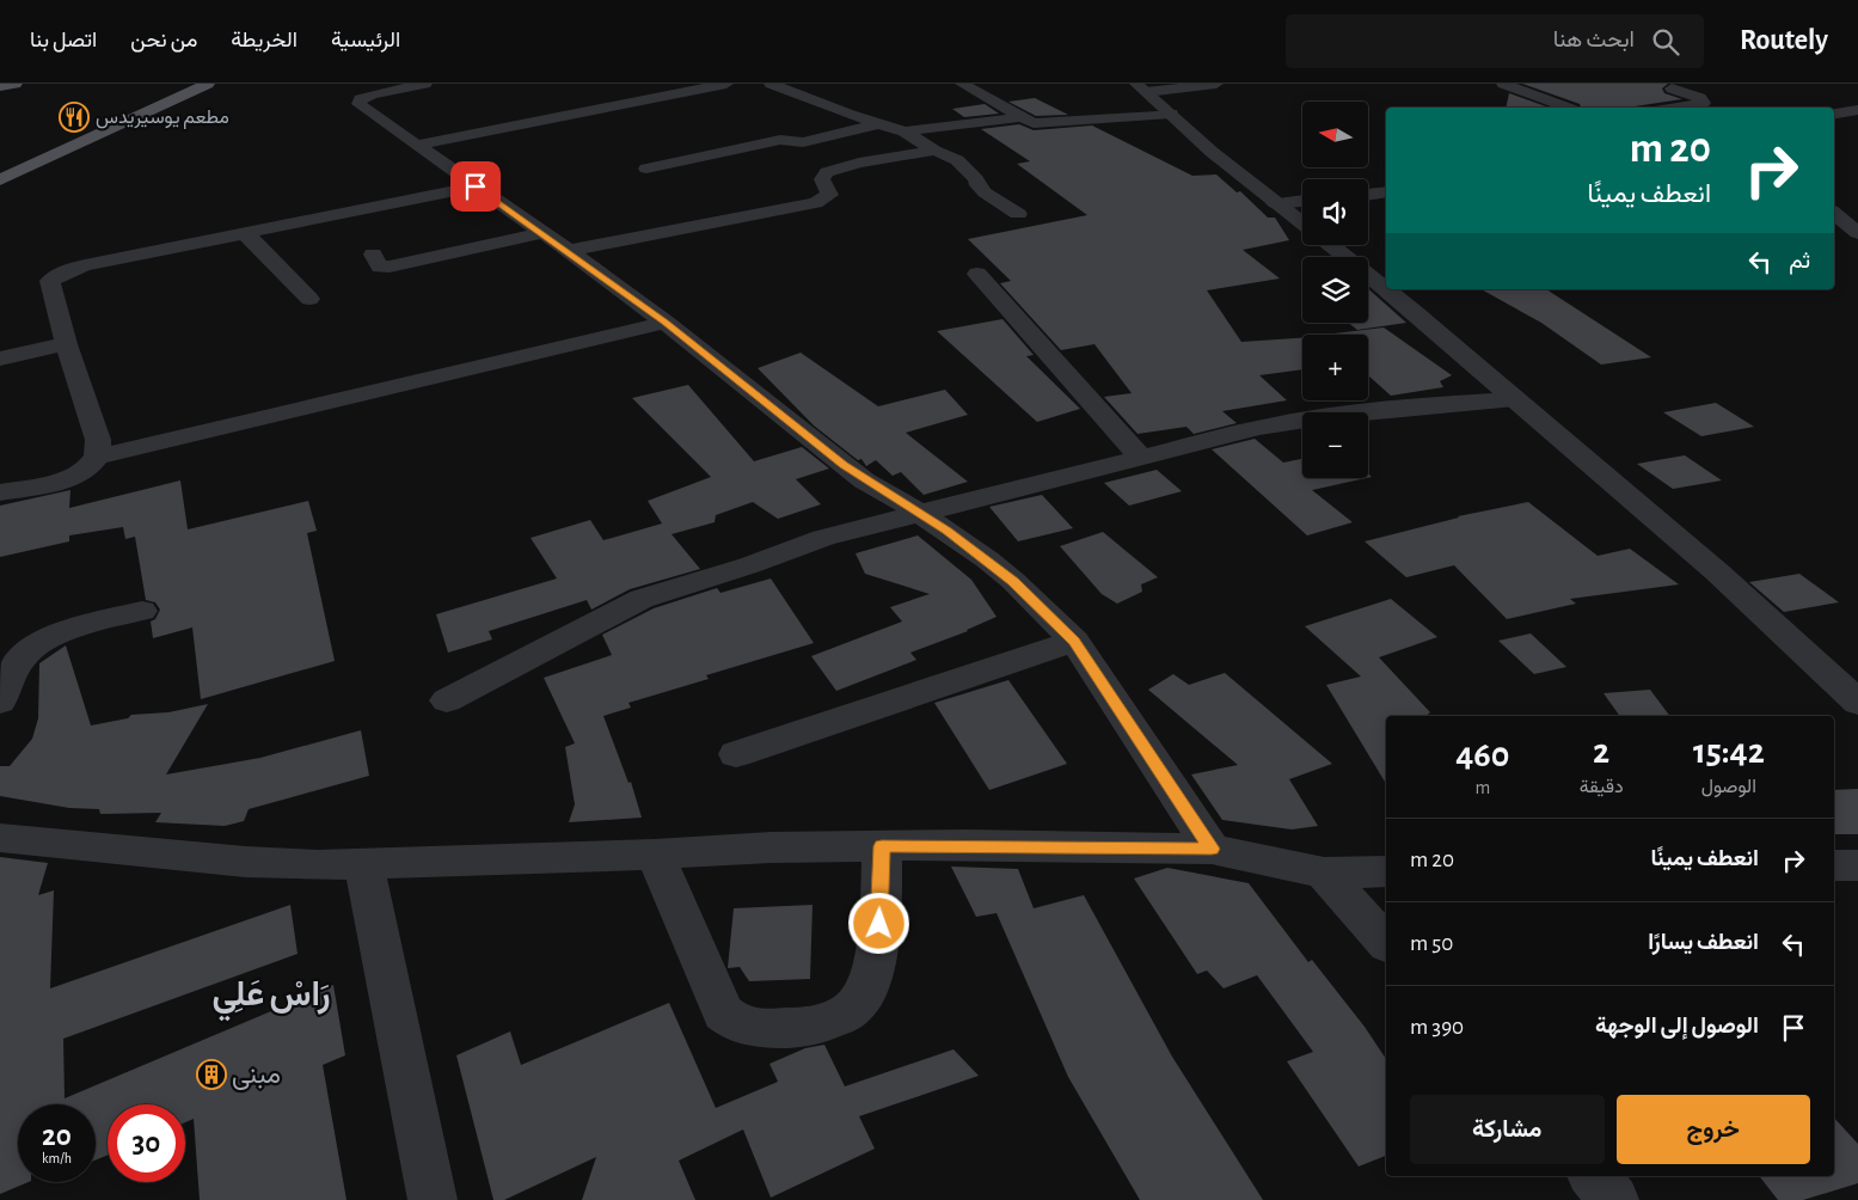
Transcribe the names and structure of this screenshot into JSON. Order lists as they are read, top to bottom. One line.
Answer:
{"districts":["رَاسْ عَلِي"],"places":{"restaurant":["مطعم يوسيريدس"],"building":["مبنى"]},"north":"left","page":{"header":"Routely","search":"ابحث هنا","nav":["الرئيسية","الخريطة","من نحن","اتصل بنا"],"map_buttons":["+","−"],"turn":["20 m","انعطف يمينًا"],"then":"ثم","eta":["15:42","الوصول","2","دقيقة","460","m"],"list":[{"name":"انعطف يمينًا","value":"20 m"},{"name":"انعطف يسارًا","value":"50 m"},{"name":"الوصول إلى الوجهة","value":"390 m"}],"buttons":["خروج","مشاركة"],"speed":"20 km/h","limit":"30"}}
